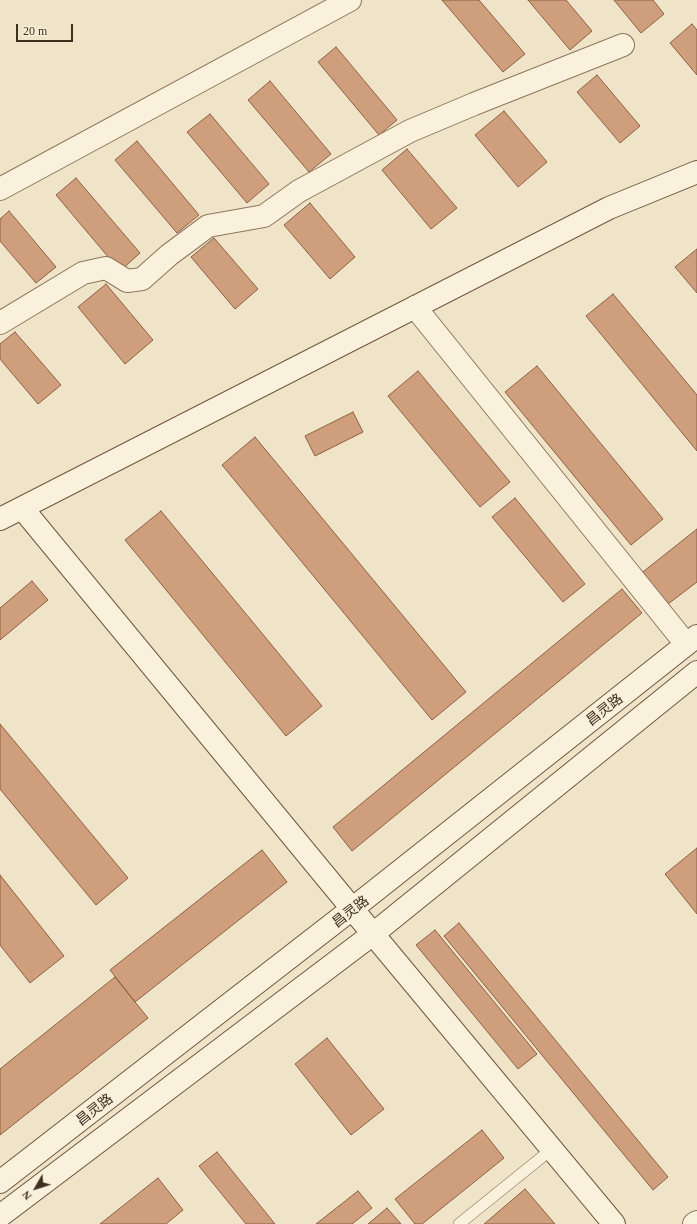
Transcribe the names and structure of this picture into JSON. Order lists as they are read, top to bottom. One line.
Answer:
{"streets":{"street":["昌灵路"]},"scale_bar":"20 m","north":"bottom left"}
